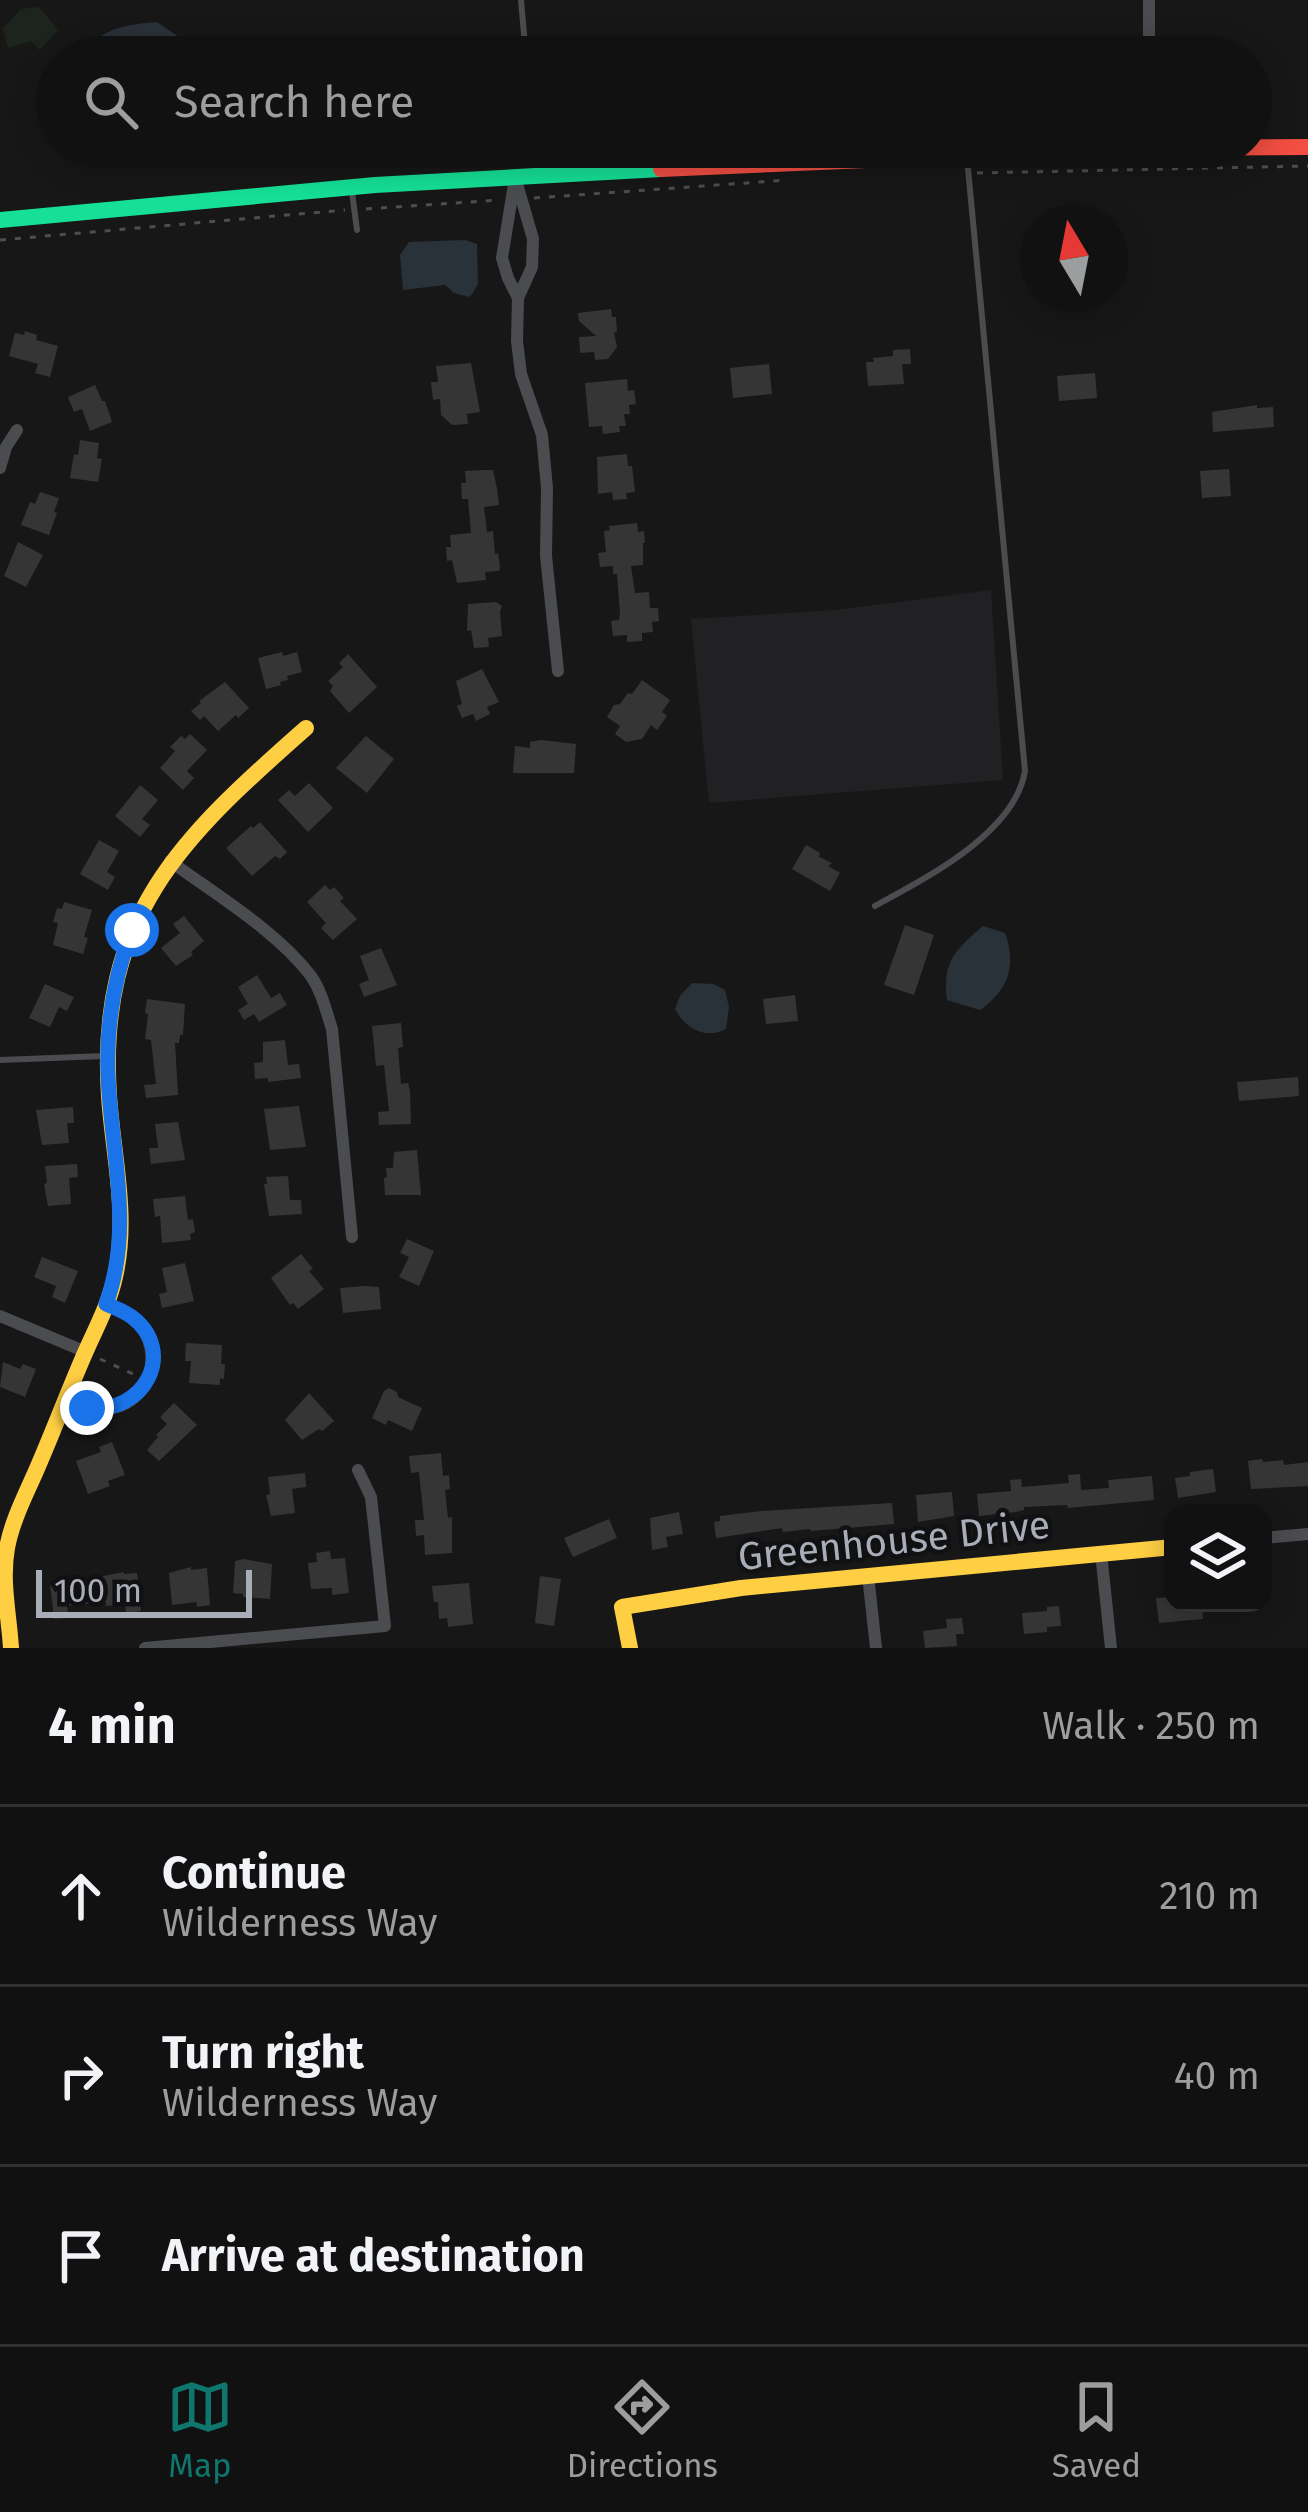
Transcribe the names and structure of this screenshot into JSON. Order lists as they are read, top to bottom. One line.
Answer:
{"streets":{"street":["Greenhouse Drive"]},"scale_bar":"100 m","north":"top","page":{"search":"Search here","scale":"100 m","heading":["4 min","Walk · 250 m"],"list":[["Continue","Wilderness Way","210 m"],["Turn right","Wilderness Way","40 m"],"Arrive at destination"],"nav":["Map","Directions","Saved"]}}
